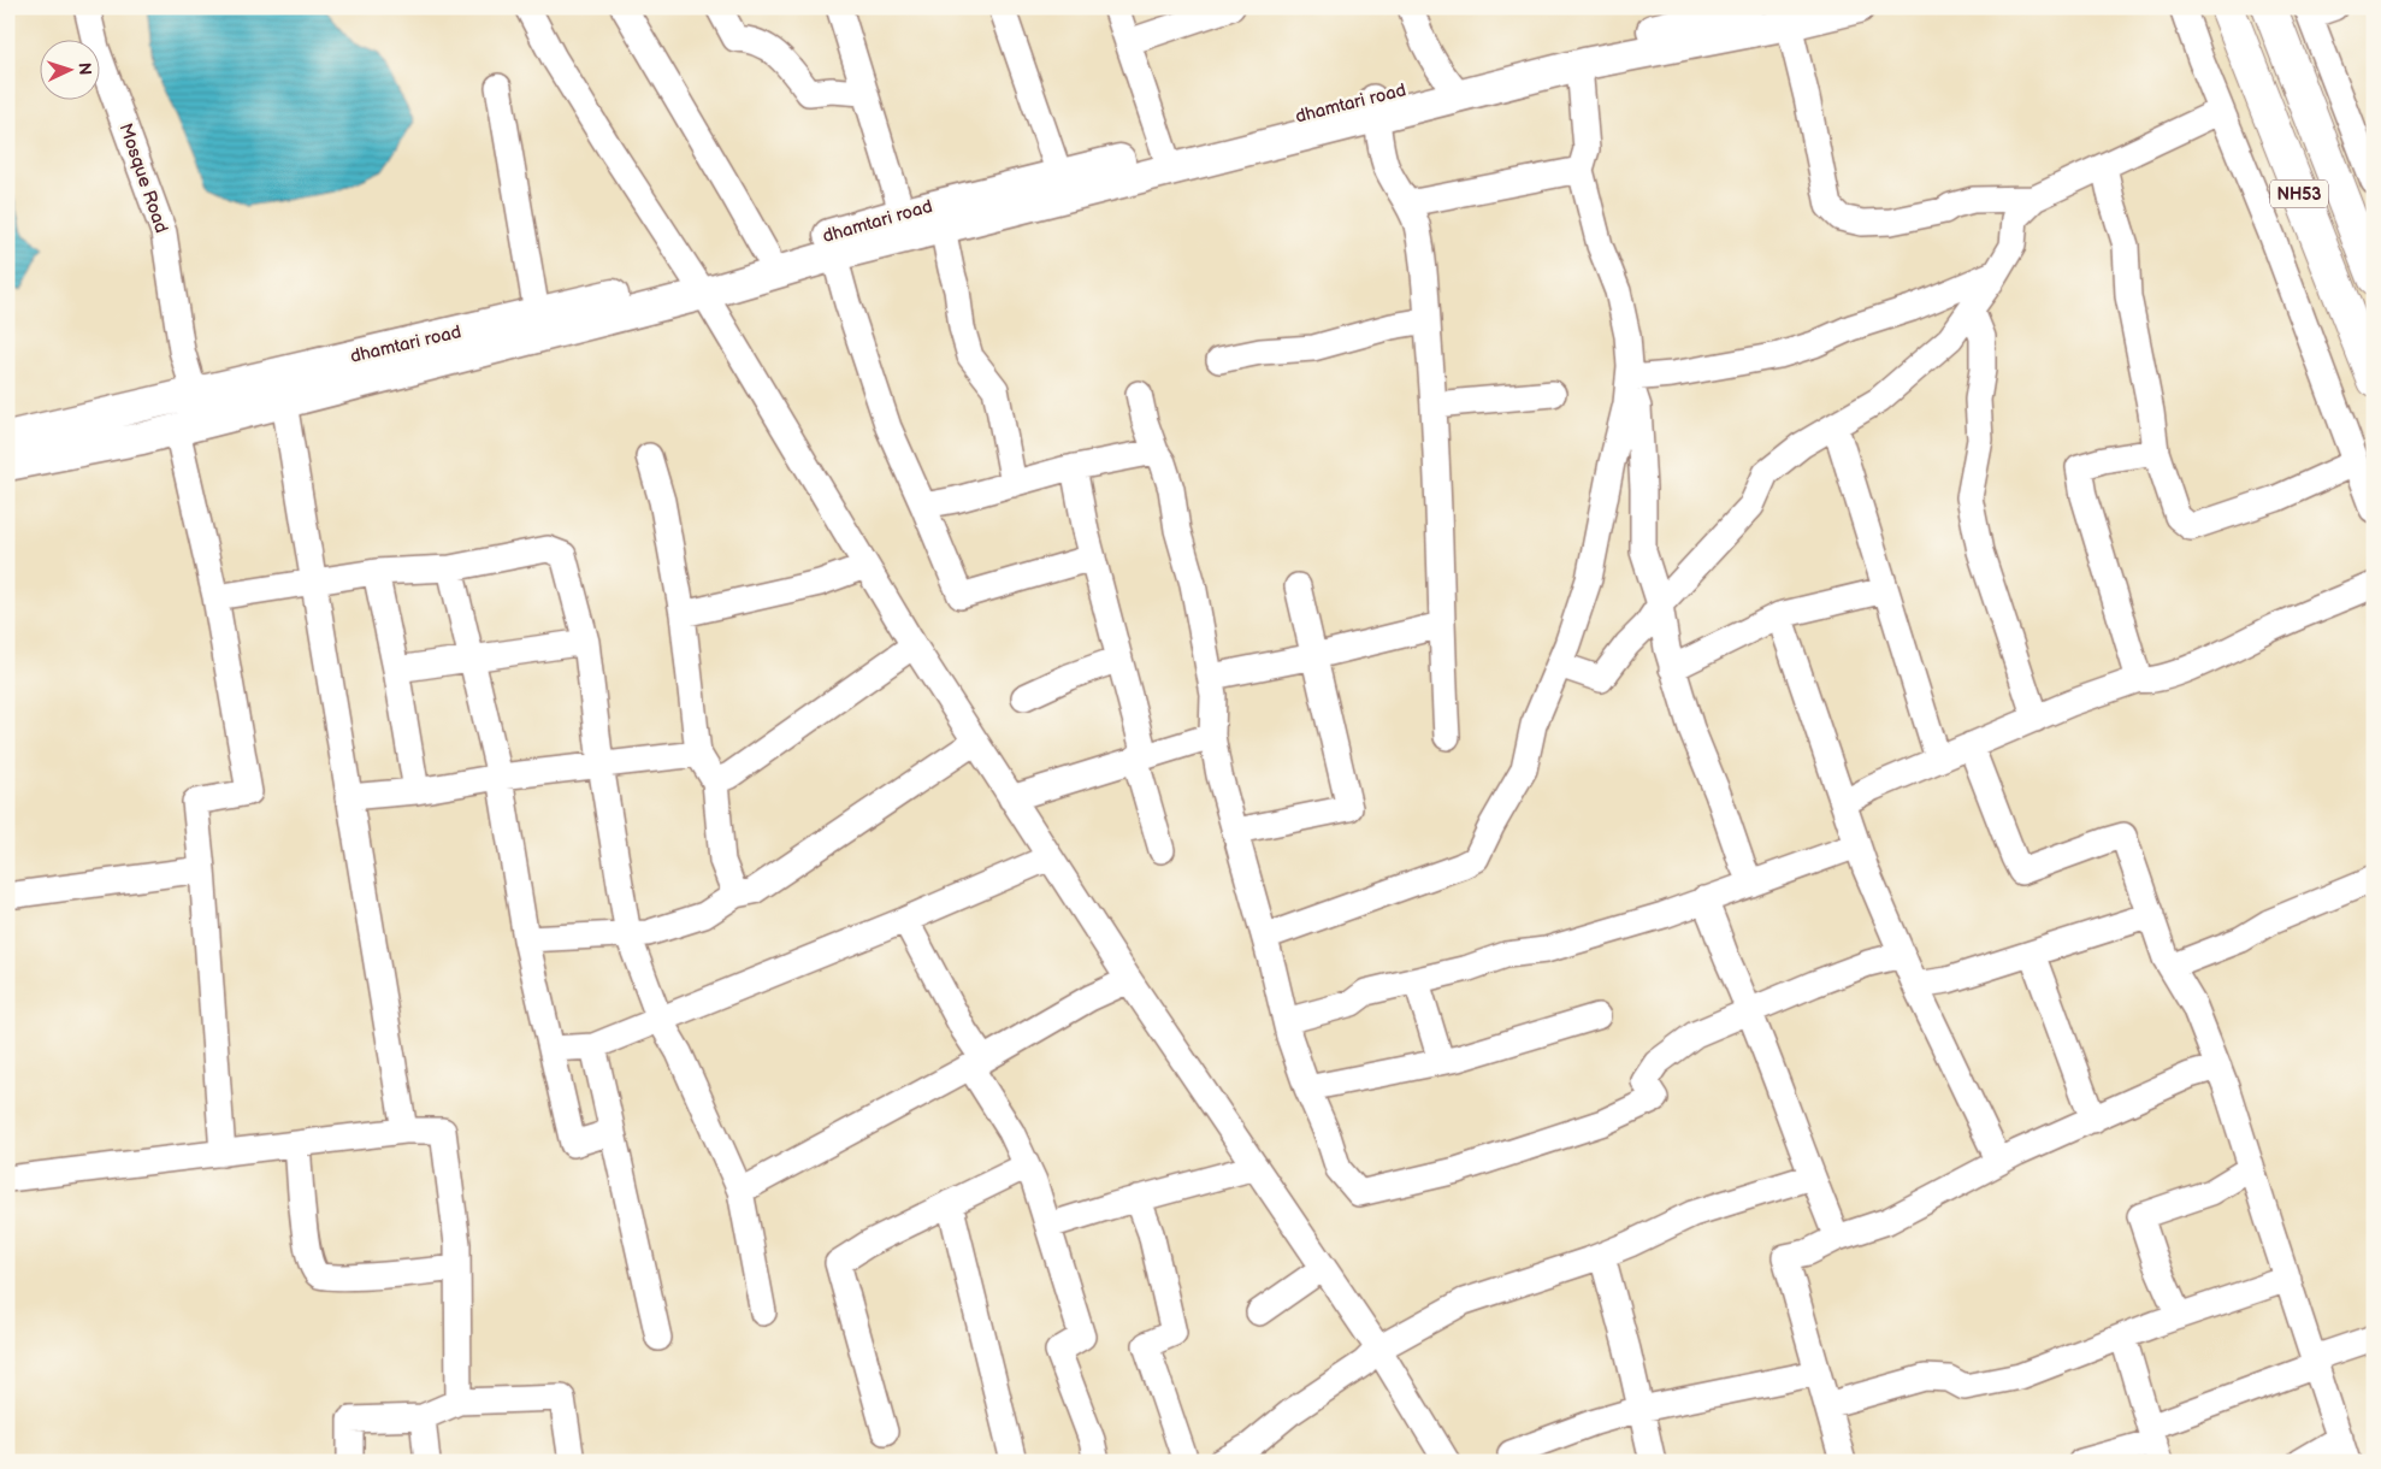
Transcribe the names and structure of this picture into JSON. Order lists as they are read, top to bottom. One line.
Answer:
{"streets":{"highway":["NH53"],"main road":["dhamtari road"],"street":["Mosque Road"]},"crossings":[["dhamtari road","Mosque Road"]],"north":"right"}
